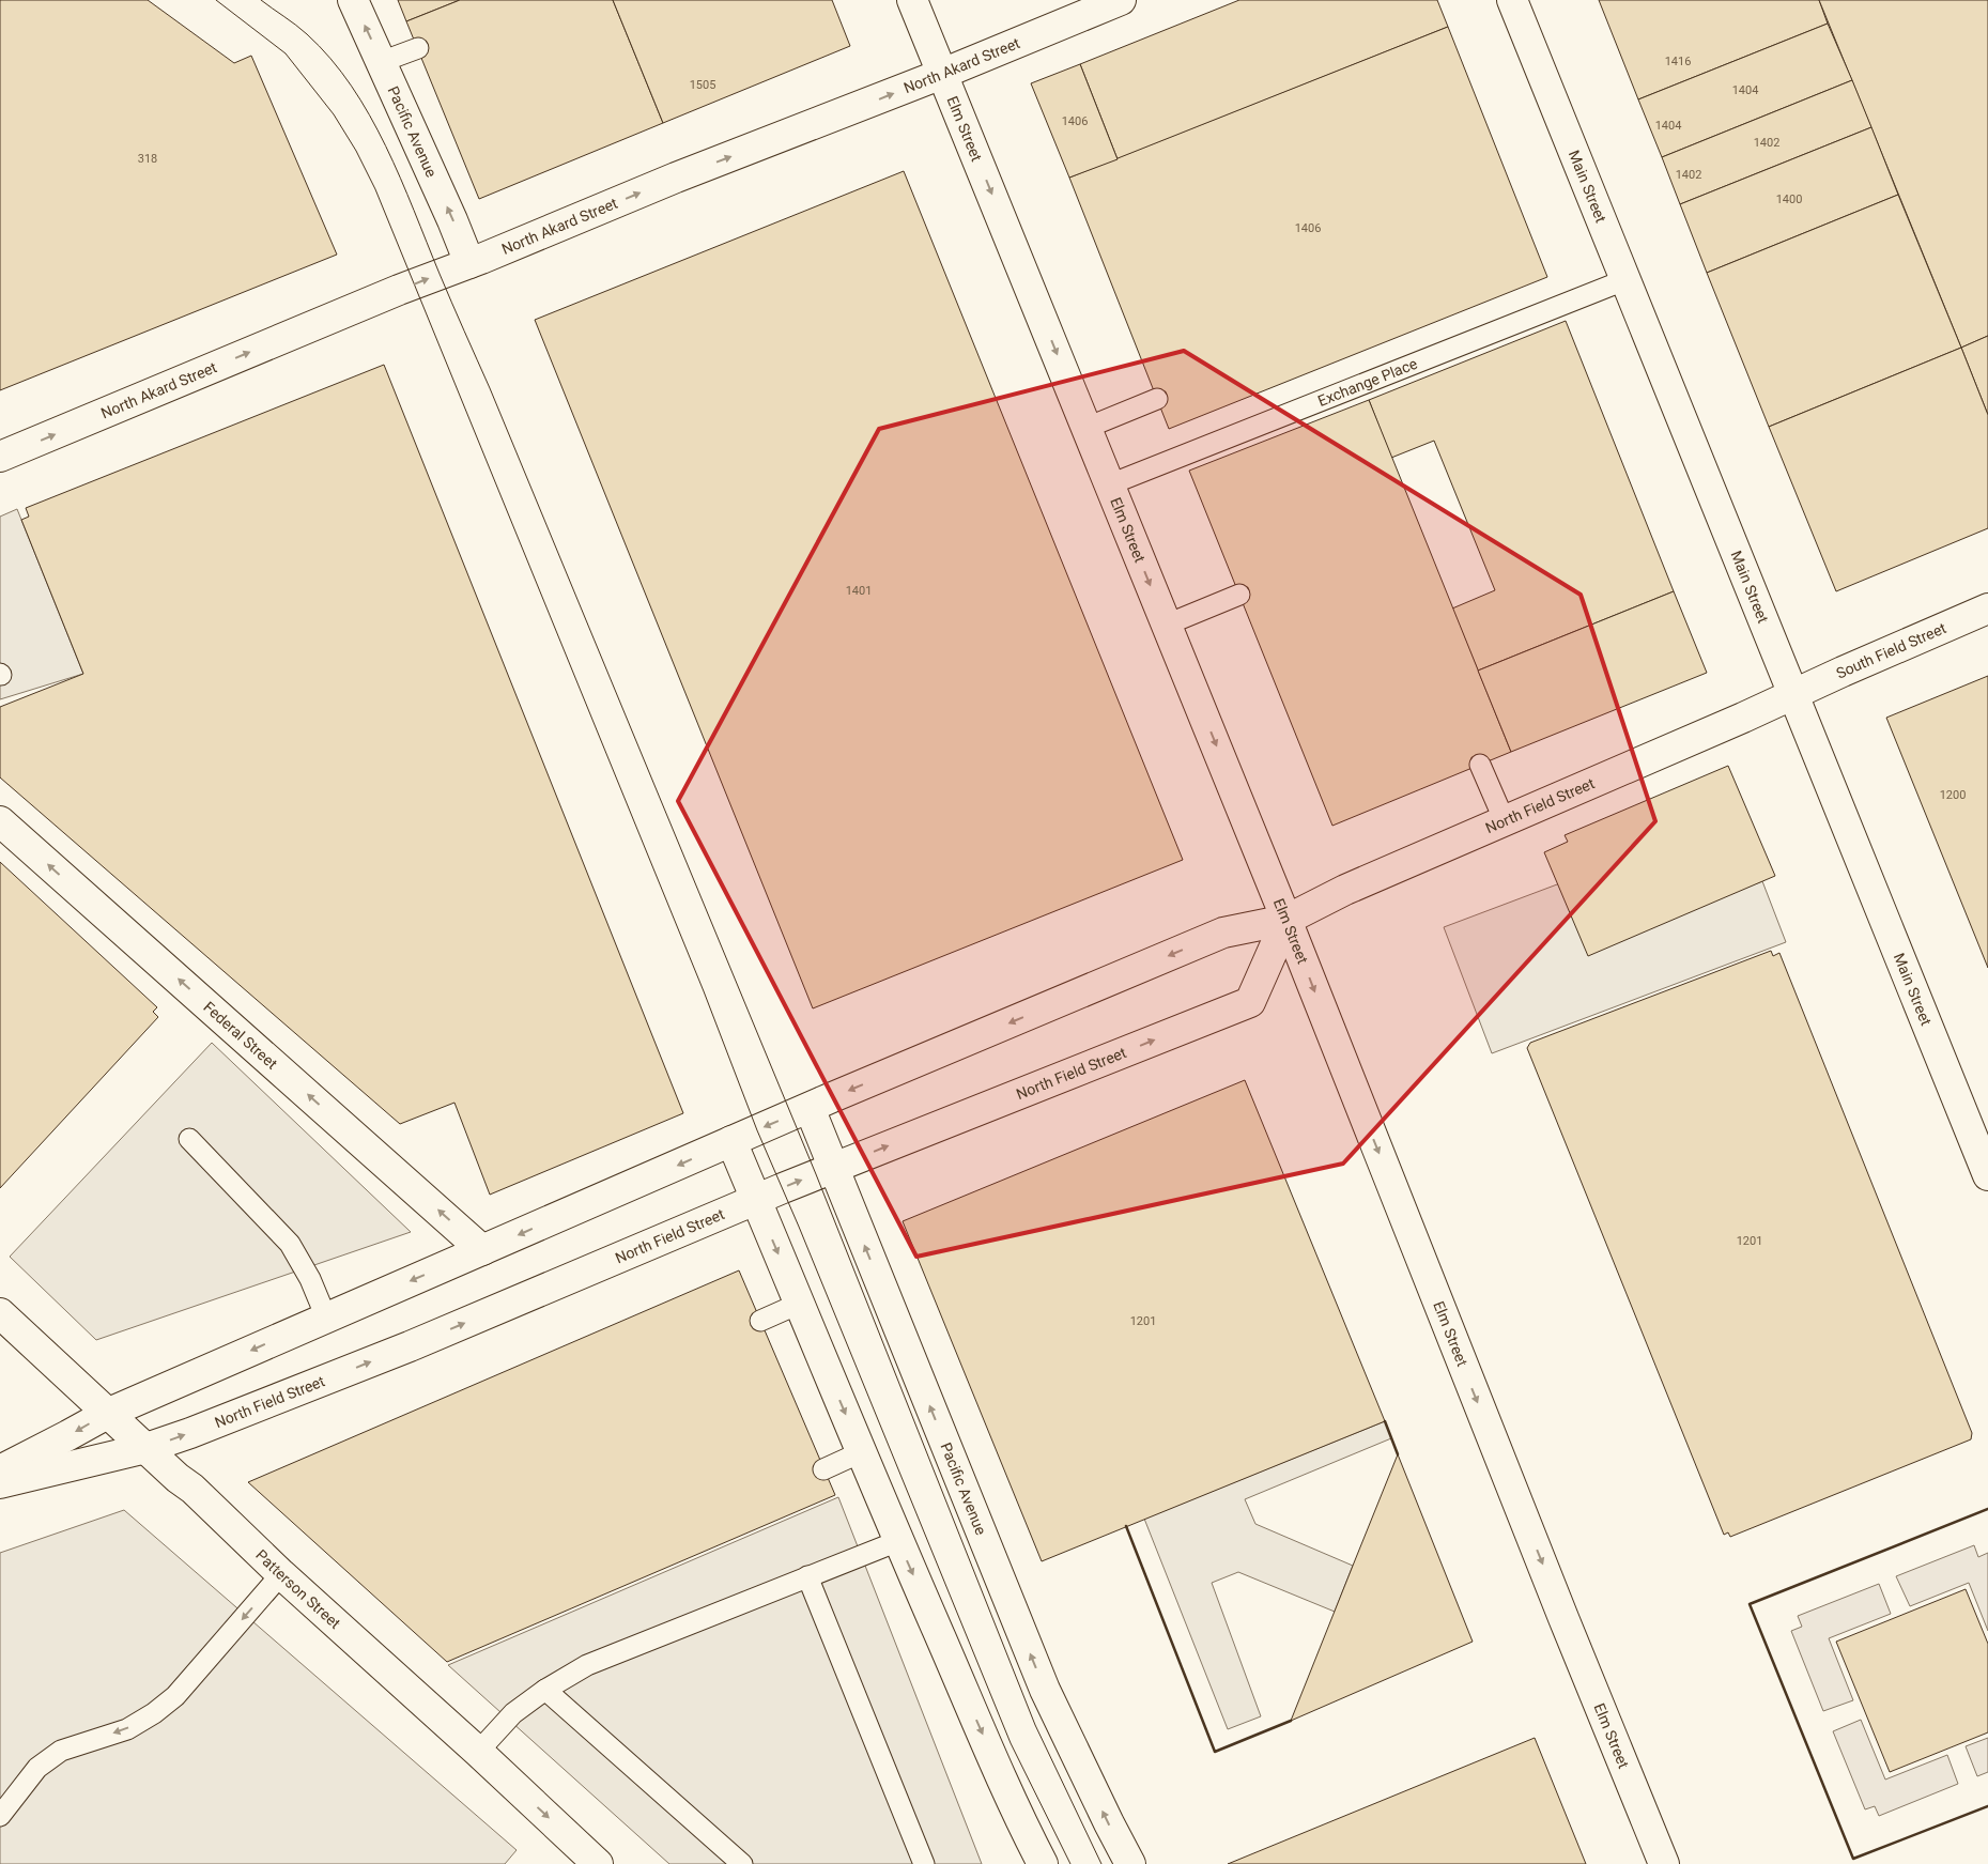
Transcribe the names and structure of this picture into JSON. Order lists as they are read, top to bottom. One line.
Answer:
{"streets":{"street":["North Akard Street","Elm Street","Pacific Avenue","Main Street","South Field Street","North Field Street","Federal Street","Patterson Street"],"lane":["Exchange Place"]},"crossings":[["North Akard Street","Elm Street"],["North Akard Street","Pacific Avenue"],["Elm Street","Exchange Place"],["Elm Street","North Field Street"],["Pacific Avenue","North Field Street"],["Main Street","Exchange Place"],["Main Street","South Field Street"],["Main Street","North Field Street"],["South Field Street","North Field Street"],["North Field Street","Federal Street"],["North Field Street","Patterson Street"]],"one_way":["North Akard Street","Elm Street","Federal Street"],"house_numbers":["1416","1505","1404","1406","1404","1402","318","1402","1400","1406","1401","1200","1201","1201"]}
